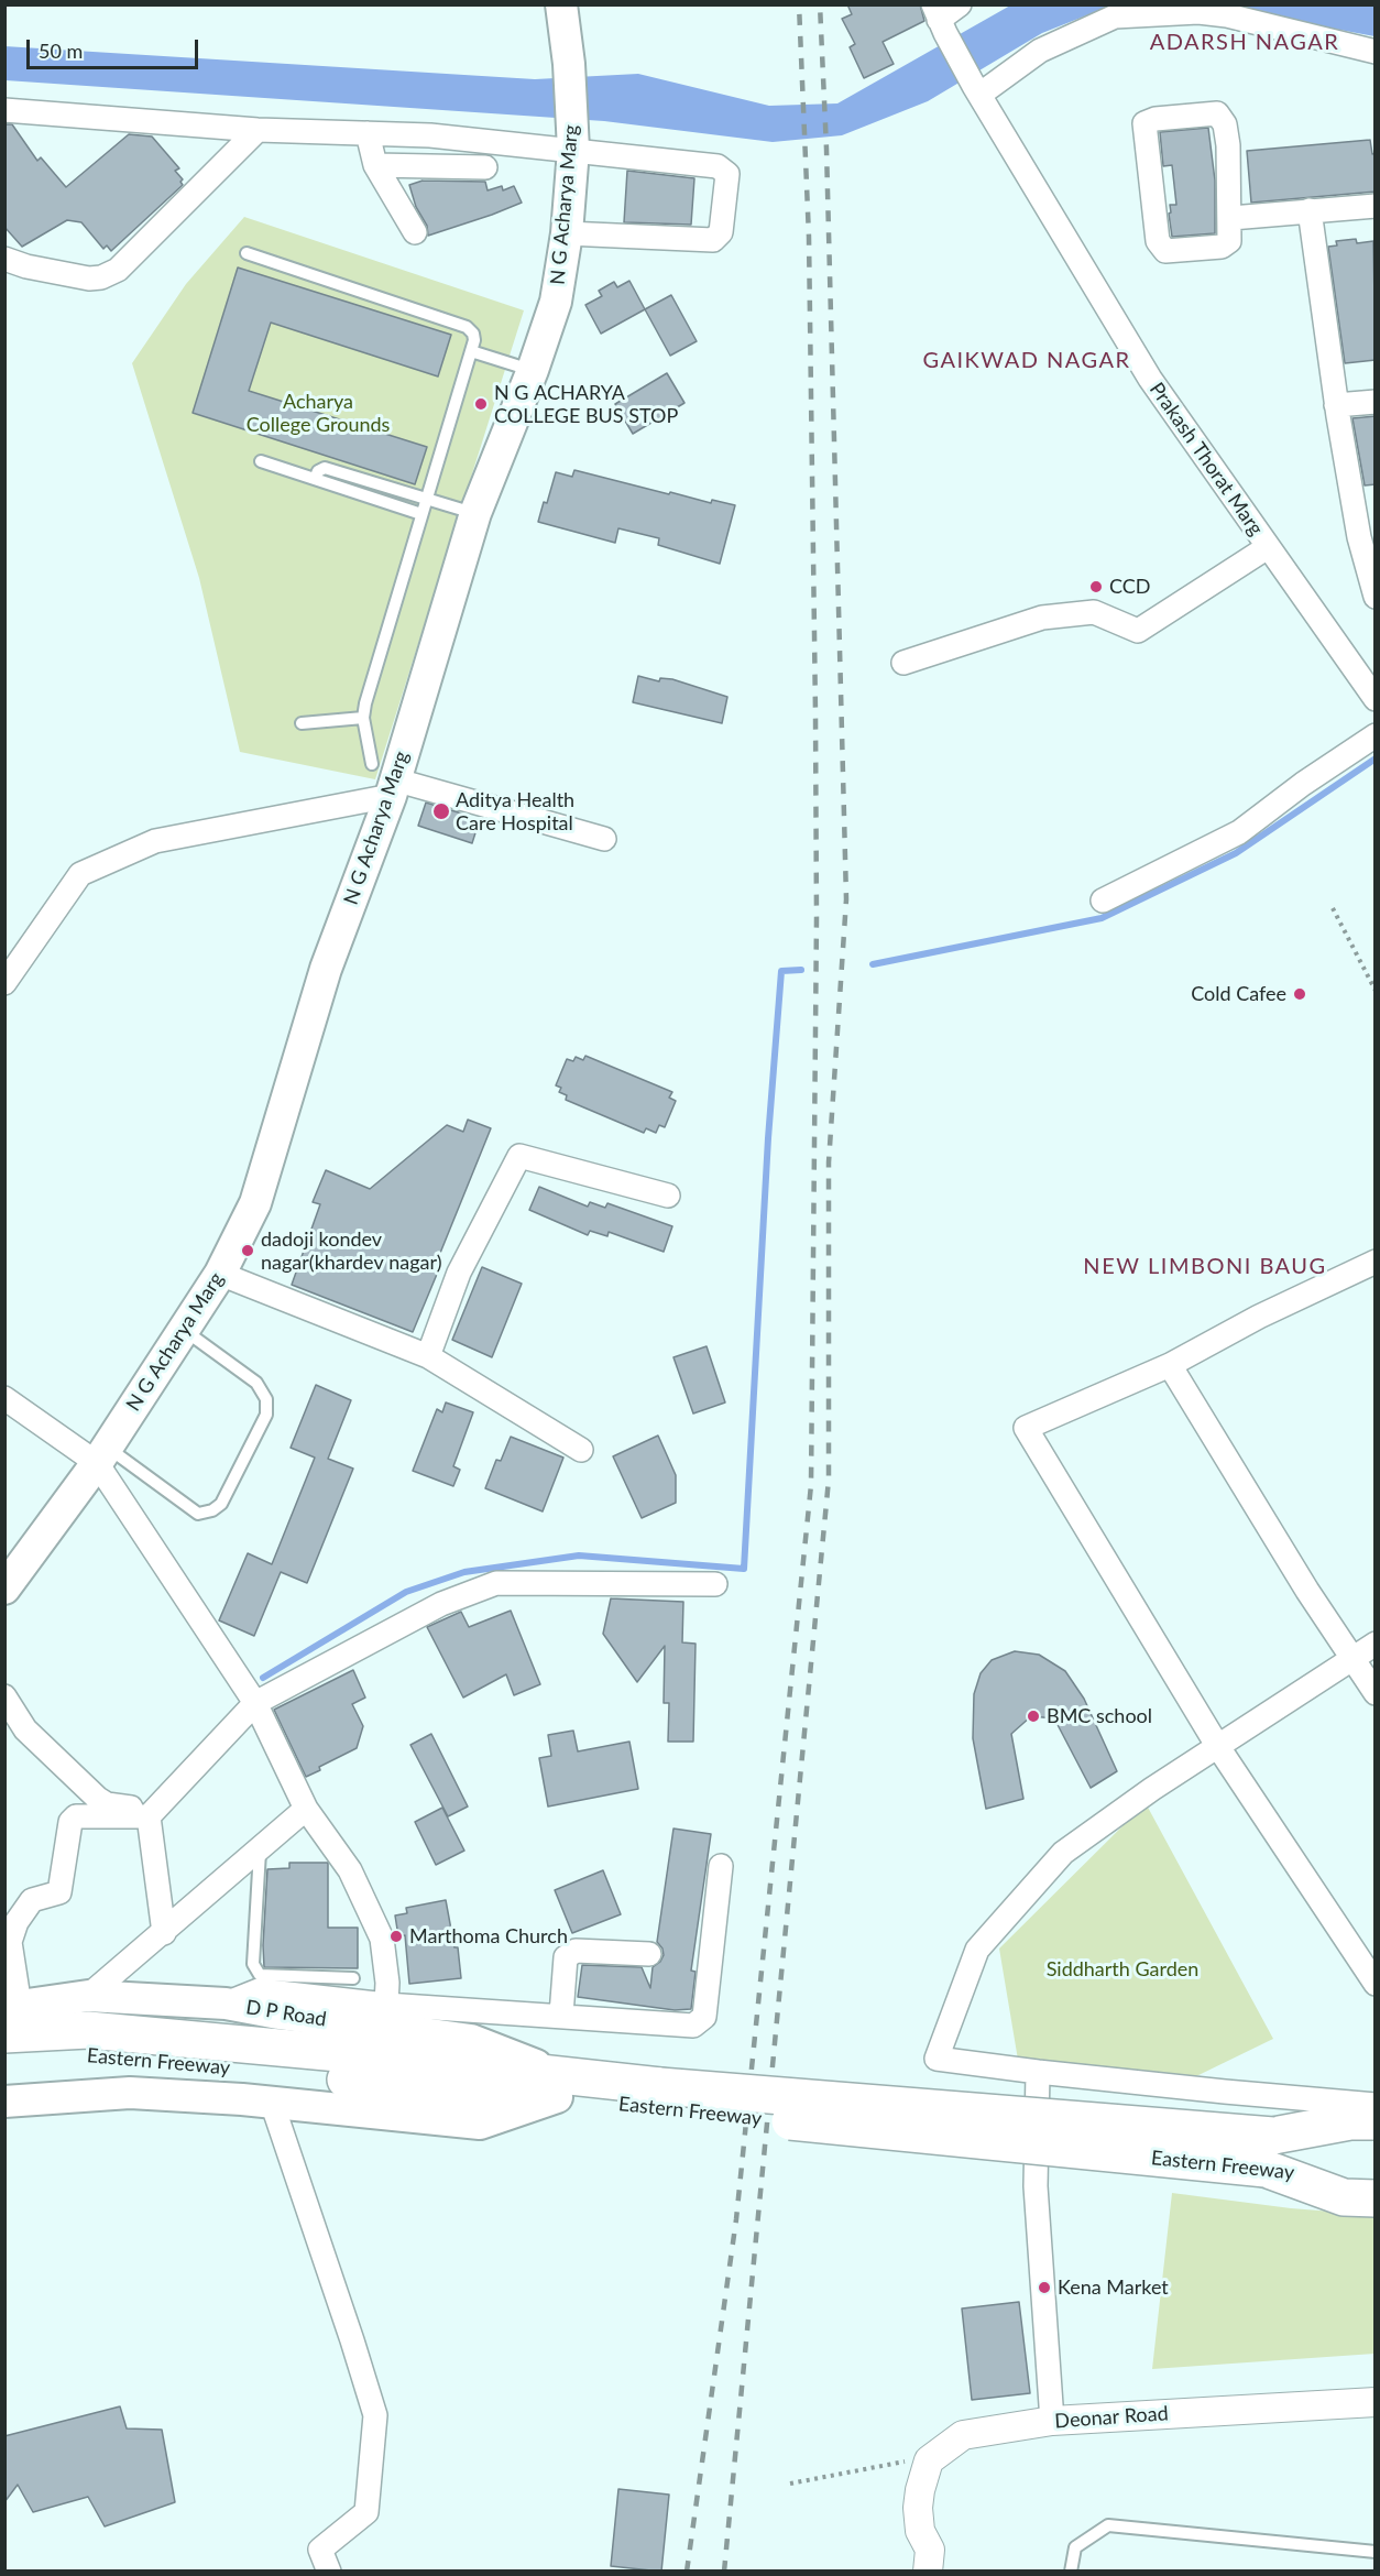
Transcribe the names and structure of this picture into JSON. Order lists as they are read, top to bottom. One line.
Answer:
{"streets":{"highway":["Eastern Freeway"],"main road":["N G Acharya Marg","D P Road"],"street":["Prakash Thorat Marg","Deonar Road"]},"crossings":[["D P Road","Eastern Freeway"]],"districts":["ADARSH NAGAR","GAIKWAD NAGAR","NEW LIMBONI BAUG"],"parks":["Acharya College Grounds","Siddharth Garden"],"places":["N G ACHARYA COLLEGE BUS STOP","CCD","Aditya Health Care Hospital","Cold Cafee","dadoji kondev nagar(khardev nagar)","BMC school","Marthoma Church","Kena Market"],"scale_bar":"50 m"}
